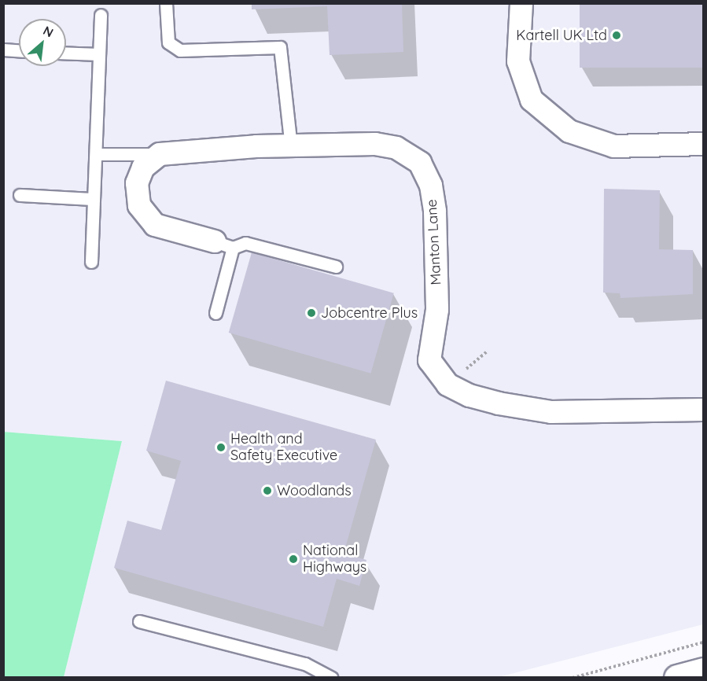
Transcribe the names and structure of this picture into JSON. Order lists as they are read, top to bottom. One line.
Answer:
{"streets":{"street":["Manton Lane"]},"places":["Kartell UK Ltd","Jobcentre Plus","Health and Safety Executive","Woodlands","National Highways"],"north":"top right"}
